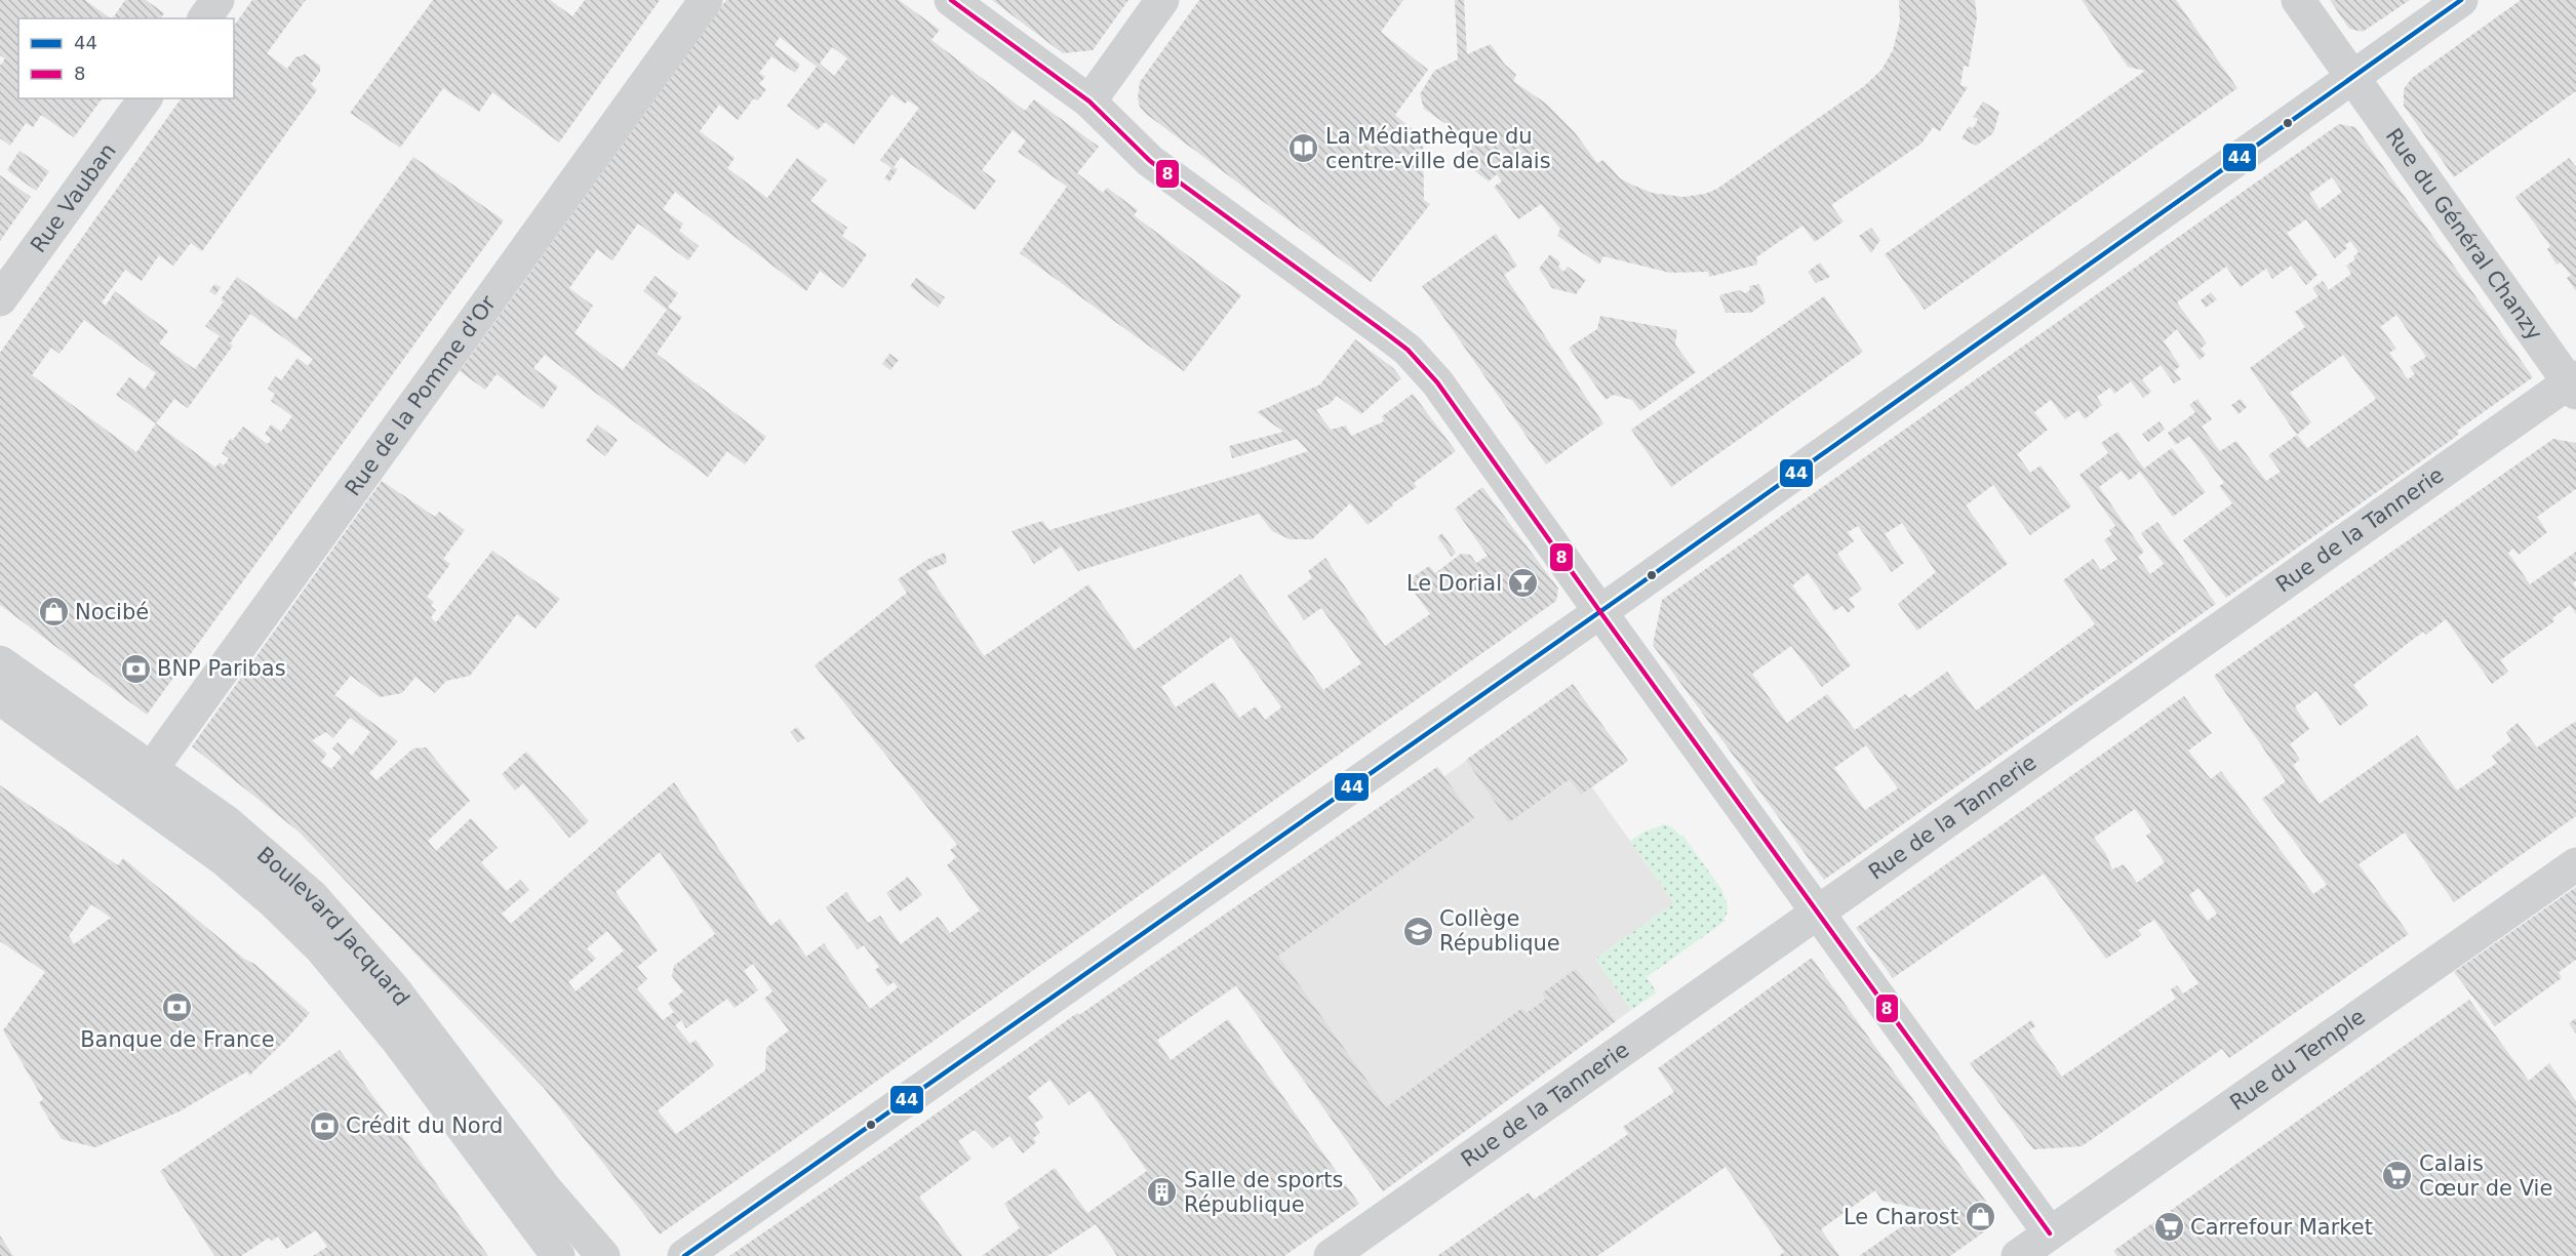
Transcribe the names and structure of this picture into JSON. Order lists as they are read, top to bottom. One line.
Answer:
{"streets":{"street":["Rue Vauban","Rue du Général Chanzy","Rue de la Pomme d'Or","Rue de la Tannerie","Boulevard Jacquard","Rue du Temple"]},"crossings":[["Rue du Général Chanzy","Rue de la Tannerie"],["Rue de la Pomme d'Or","Boulevard Jacquard"]],"places":{"library":["La Médiathèque du centre-ville de Calais"],"bar":["Le Dorial"],"shop":["Nocibé","Le Charost"],"bank":["BNP Paribas","Banque de France","Crédit du Nord"],"school or university":["Collège République"],"supermarket":["Calais Cœur de Vie","Carrefour Market"],"building":["Salle de sports République"]},"lines":["transit line 44","transit line 8"],"legend":["44","8"]}
